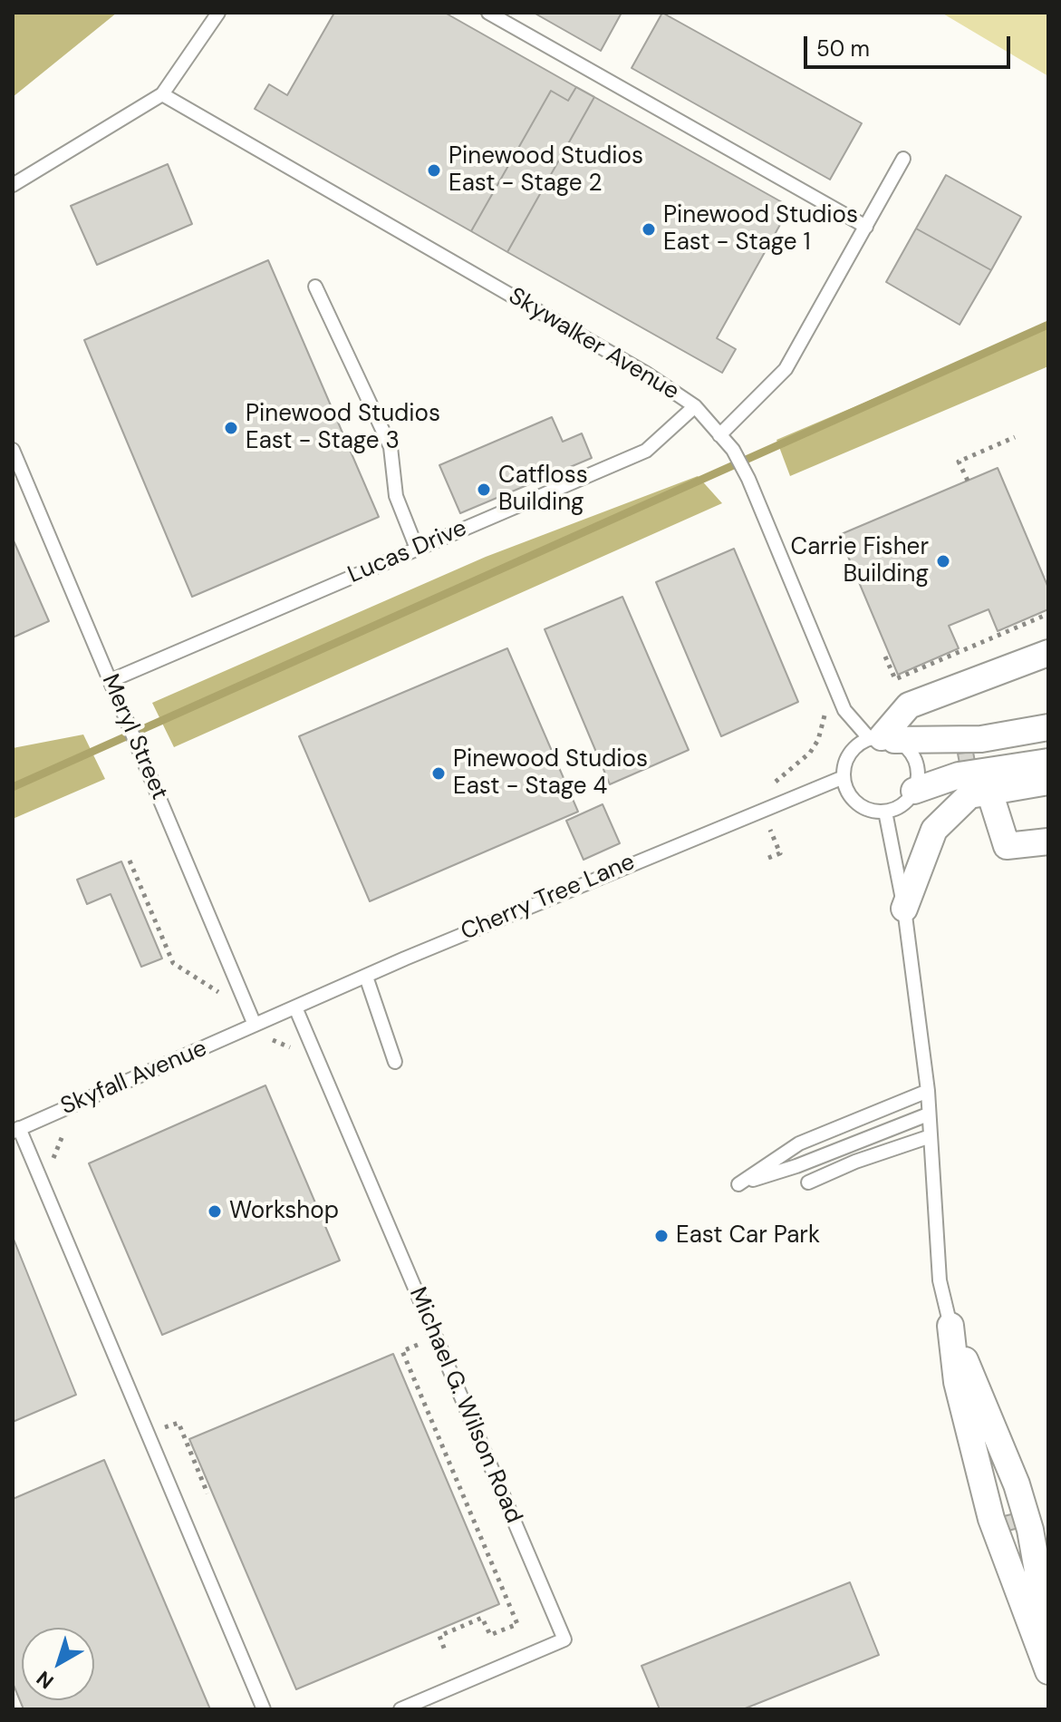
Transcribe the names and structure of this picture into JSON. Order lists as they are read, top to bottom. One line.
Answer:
{"streets":{"lane":["Skywalker Avenue","Lucas Drive","Meryl Street","Cherry Tree Lane","Skyfall Avenue","Michael G. Wilson Road"]},"crossings":[["Skywalker Avenue","Lucas Drive"],["Skywalker Avenue","Cherry Tree Lane"],["Lucas Drive","Meryl Street"],["Meryl Street","Cherry Tree Lane"],["Meryl Street","Skyfall Avenue"],["Cherry Tree Lane","Skyfall Avenue"],["Cherry Tree Lane","Michael G. Wilson Road"]],"places":["Pinewood Studios East - Stage 2","Pinewood Studios East - Stage 1","Pinewood Studios East - Stage 3","Catfloss Building","Carrie Fisher Building","Pinewood Studios East - Stage 4","Workshop","East Car Park"],"scale_bar":"50 m","north":"bottom left"}
